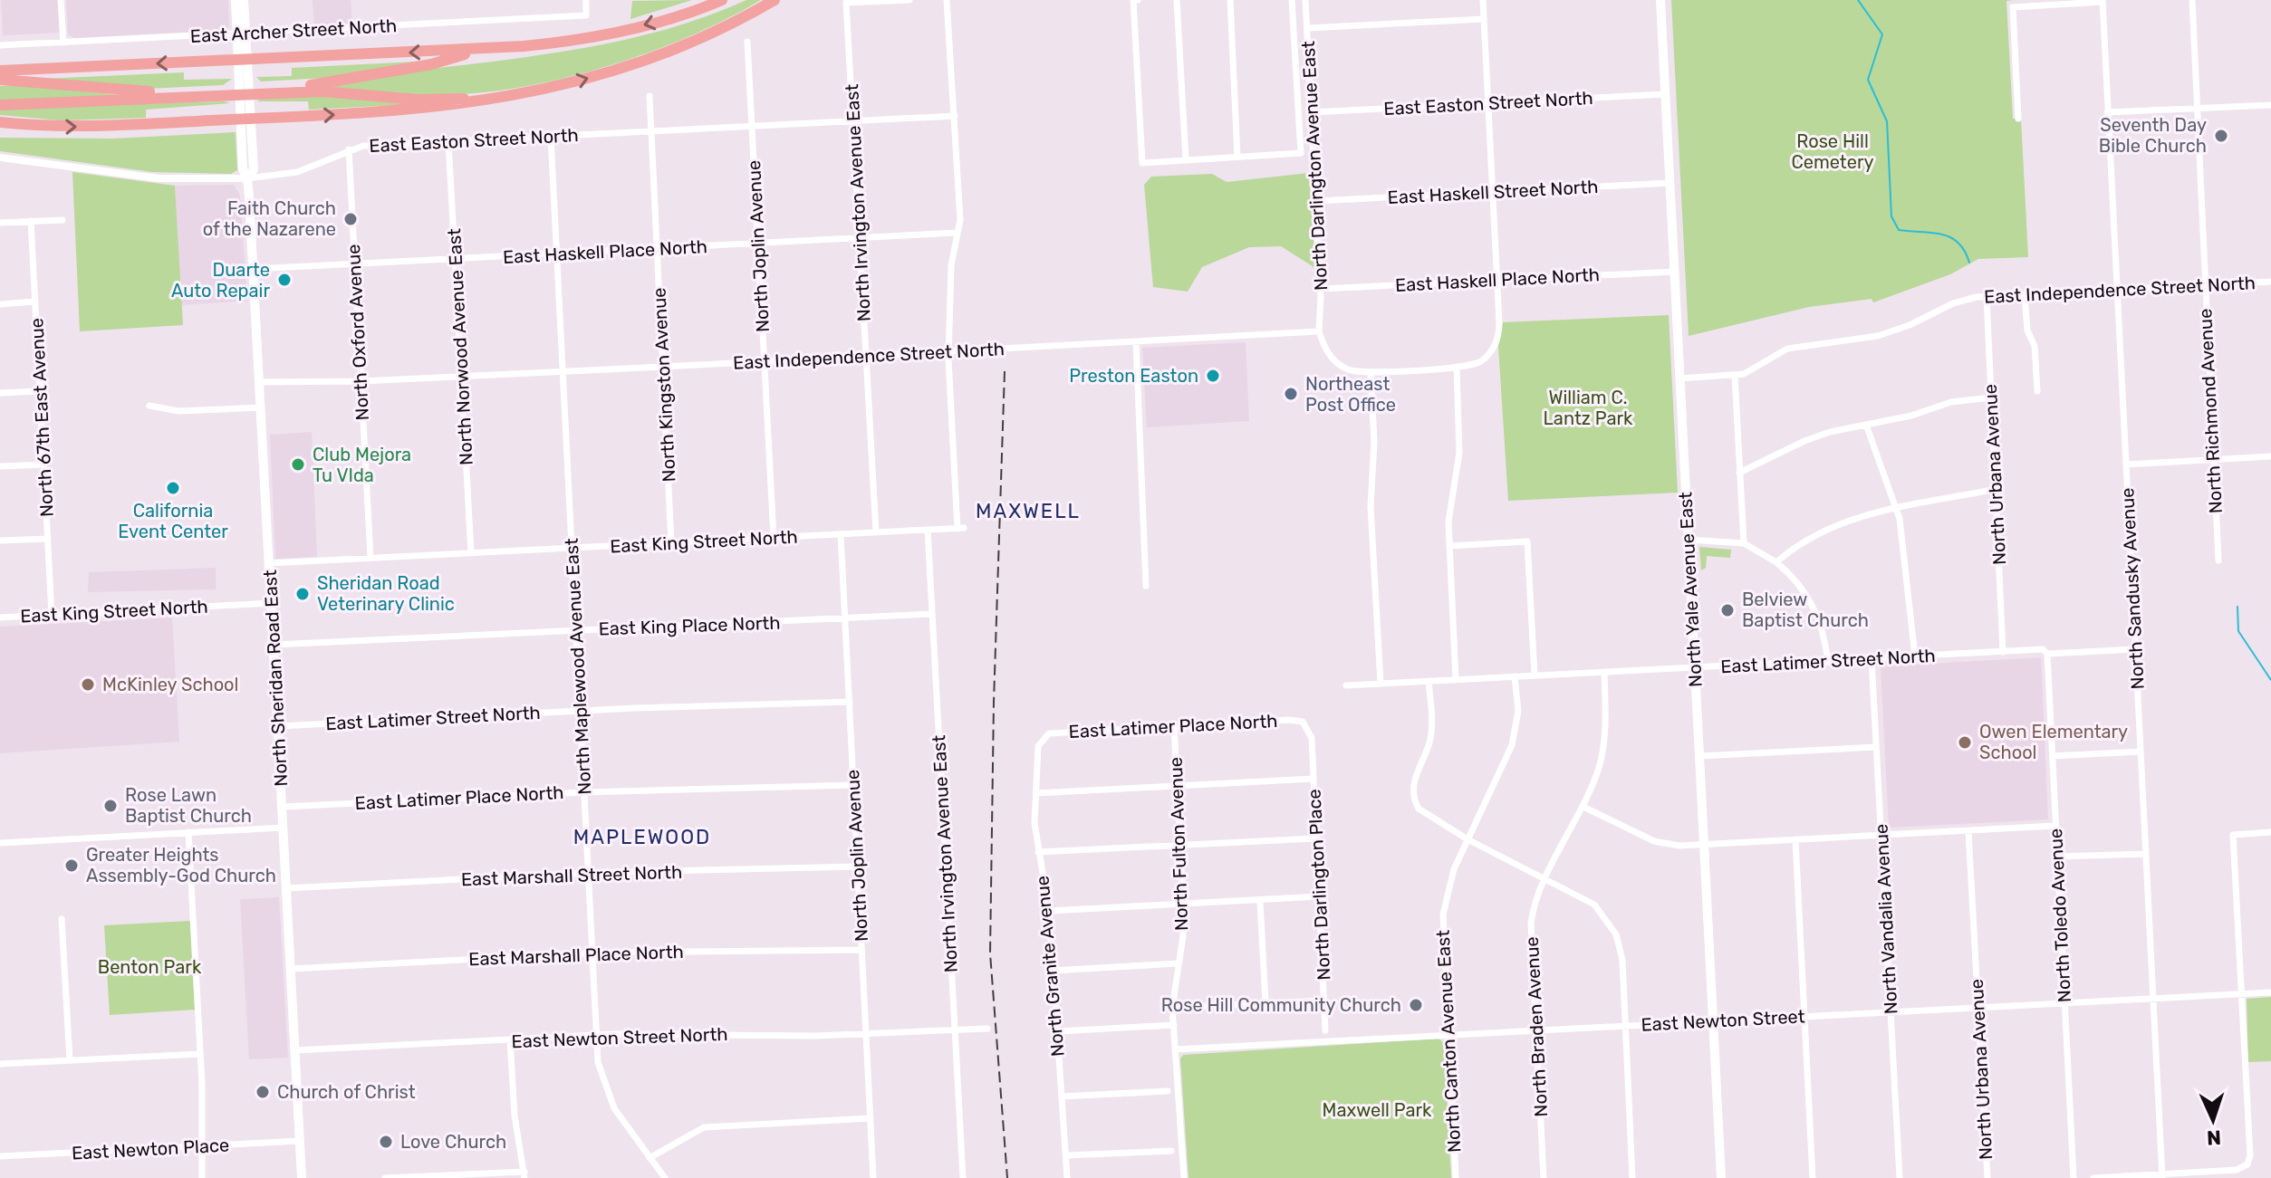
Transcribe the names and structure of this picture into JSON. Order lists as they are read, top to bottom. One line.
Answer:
{"streets":{"main road":["North Yale Avenue East","North Sheridan Road East"],"street":["East Archer Street North","East Easton Street North","North Darlington Avenue East","East Haskell Street North","North Irvington Avenue East","North Joplin Avenue","East Haskell Place North","East Independence Street North","North Oxford Avenue","North Norwood Avenue East","North Kingston Avenue","North Richmond Avenue","North 67th East Avenue","North Urbana Avenue","East King Street North","North Sandusky Avenue","East King Place North","East Latimer Street North","North Maplewood Avenue East","East Latimer Place North","North Fulton Avenue","East Marshall Street North","North Darlington Place","North Toledo Avenue","North Vandalia Avenue","East Marshall Place North","North Granite Avenue","East Newton Street","North Braden Avenue","East Newton Street North","North Canton Avenue East","East Newton Place"]},"crossings":[["East Archer Street North","North Sheridan Road East"],["East Easton Street North","North Darlington Avenue East"],["East Easton Street North","North Irvington Avenue East"],["East Easton Street North","North Joplin Avenue"],["East Easton Street North","North Oxford Avenue"],["East Easton Street North","North Norwood Avenue East"],["East Easton Street North","North Kingston Avenue"],["East Easton Street North","North Yale Avenue East"],["East Easton Street North","North Maplewood Avenue East"],["East Easton Street North","North Sheridan Road East"],["North Darlington Avenue East","East Haskell Street North"],["North Darlington Avenue East","East Haskell Place North"],["North Darlington Avenue East","East Independence Street North"],["East Haskell Street North","North Yale Avenue East"],["North Irvington Avenue East","East Haskell Place North"],["North Irvington Avenue East","East Independence Street North"],["North Irvington Avenue East","East King Street North"],["North Irvington Avenue East","East King Place North"],["North Irvington Avenue East","East Newton Street North"],["North Joplin Avenue","East Haskell Place North"],["North Joplin Avenue","East Independence Street North"],["North Joplin Avenue","East King Street North"],["North Joplin Avenue","East King Place North"],["North Joplin Avenue","East Latimer Street North"],["North Joplin Avenue","East Latimer Place North"],["North Joplin Avenue","East Marshall Street North"],["North Joplin Avenue","East Marshall Place North"],["North Joplin Avenue","East Newton Street North"],["East Haskell Place North","North Oxford Avenue"],["East Haskell Place North","North Norwood Avenue East"],["East Haskell Place North","North Kingston Avenue"],["East Haskell Place North","North Yale Avenue East"],["East Haskell Place North","North Maplewood Avenue East"],["East Haskell Place North","North Sheridan Road East"],["East Independence Street North","North Oxford Avenue"],["East Independence Street North","North Norwood Avenue East"],["East Independence Street North","North Kingston Avenue"],["East Independence Street North","North Richmond Avenue"],["East Independence Street North","North Urbana Avenue"],["East Independence Street North","East King Street North"],["East Independence Street North","North Sandusky Avenue"],["East Independence Street North","North Yale Avenue East"],["East Independence Street North","North Maplewood Avenue East"],["East Independence Street North","North Sheridan Road East"],["North Oxford Avenue","East King Street North"],["North Norwood Avenue East","East King Street North"],["North Kingston Avenue","East King Street North"],["North 67th East Avenue","East King Street North"],["North Urbana Avenue","East Latimer Street North"],["North Urbana Avenue","East Newton Street"],["East King Street North","North Maplewood Avenue East"],["East King Street North","North Sheridan Road East"],["North Sandusky Avenue","East Latimer Street North"],["North Sandusky Avenue","East Newton Street"],["North Yale Avenue East","East Latimer Street North"],["North Yale Avenue East","East Newton Street"],["East King Place North","North Maplewood Avenue East"],["East King Place North","North Sheridan Road East"],["East Latimer Street North","North Maplewood Avenue East"],["East Latimer Street North","North Sheridan Road East"],["East Latimer Street North","North Toledo Avenue"],["East Latimer Street North","North Vandalia Avenue"],["East Latimer Street North","North Braden Avenue"],["East Latimer Street North","North Canton Avenue East"],["North Maplewood Avenue East","East Latimer Place North"],["North Maplewood Avenue East","East Marshall Street North"],["North Maplewood Avenue East","East Marshall Place North"],["North Maplewood Avenue East","East Newton Street North"],["North Sheridan Road East","East Latimer Place North"],["North Sheridan Road East","East Marshall Street North"],["North Sheridan Road East","East Marshall Place North"],["North Sheridan Road East","East Newton Street North"],["North Sheridan Road East","East Newton Place"],["East Latimer Place North","North Fulton Avenue"],["East Latimer Place North","North Darlington Place"],["East Latimer Place North","North Granite Avenue"],["North Fulton Avenue","East Newton Street"],["North Toledo Avenue","East Newton Street"],["North Vandalia Avenue","East Newton Street"],["East Newton Street","North Braden Avenue"],["East Newton Street","North Canton Avenue East"]],"districts":["MAXWELL","MAPLEWOOD"],"parks":["Rose Hill Cemetery","William C. Lantz Park","Benton Park","Maxwell Park"],"places":["Seventh Day Bible Church","Faith Church of the Nazarene","Duarte Auto Repair","Preston Easton","Northeast Post Office","Club Mejora Tu VIda","California Event Center","Sheridan Road Veterinary Clinic","Belview Baptist Church","McKinley School","Owen Elementary School","Rose Lawn Baptist Church","Greater Heights Assembly-God Church","Rose Hill Community Church","Church of Christ","Love Church"],"north":"bottom"}
